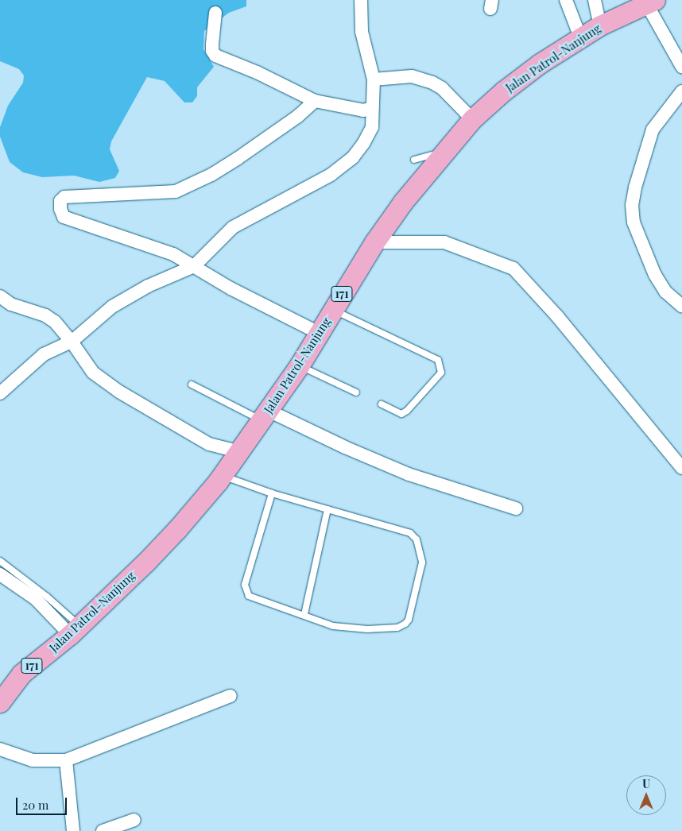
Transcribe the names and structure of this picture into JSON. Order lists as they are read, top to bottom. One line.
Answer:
{"streets":{"main road":["Jalan Patrol-Nanjung","171"]},"scale_bar":"20 m","north":"top"}
